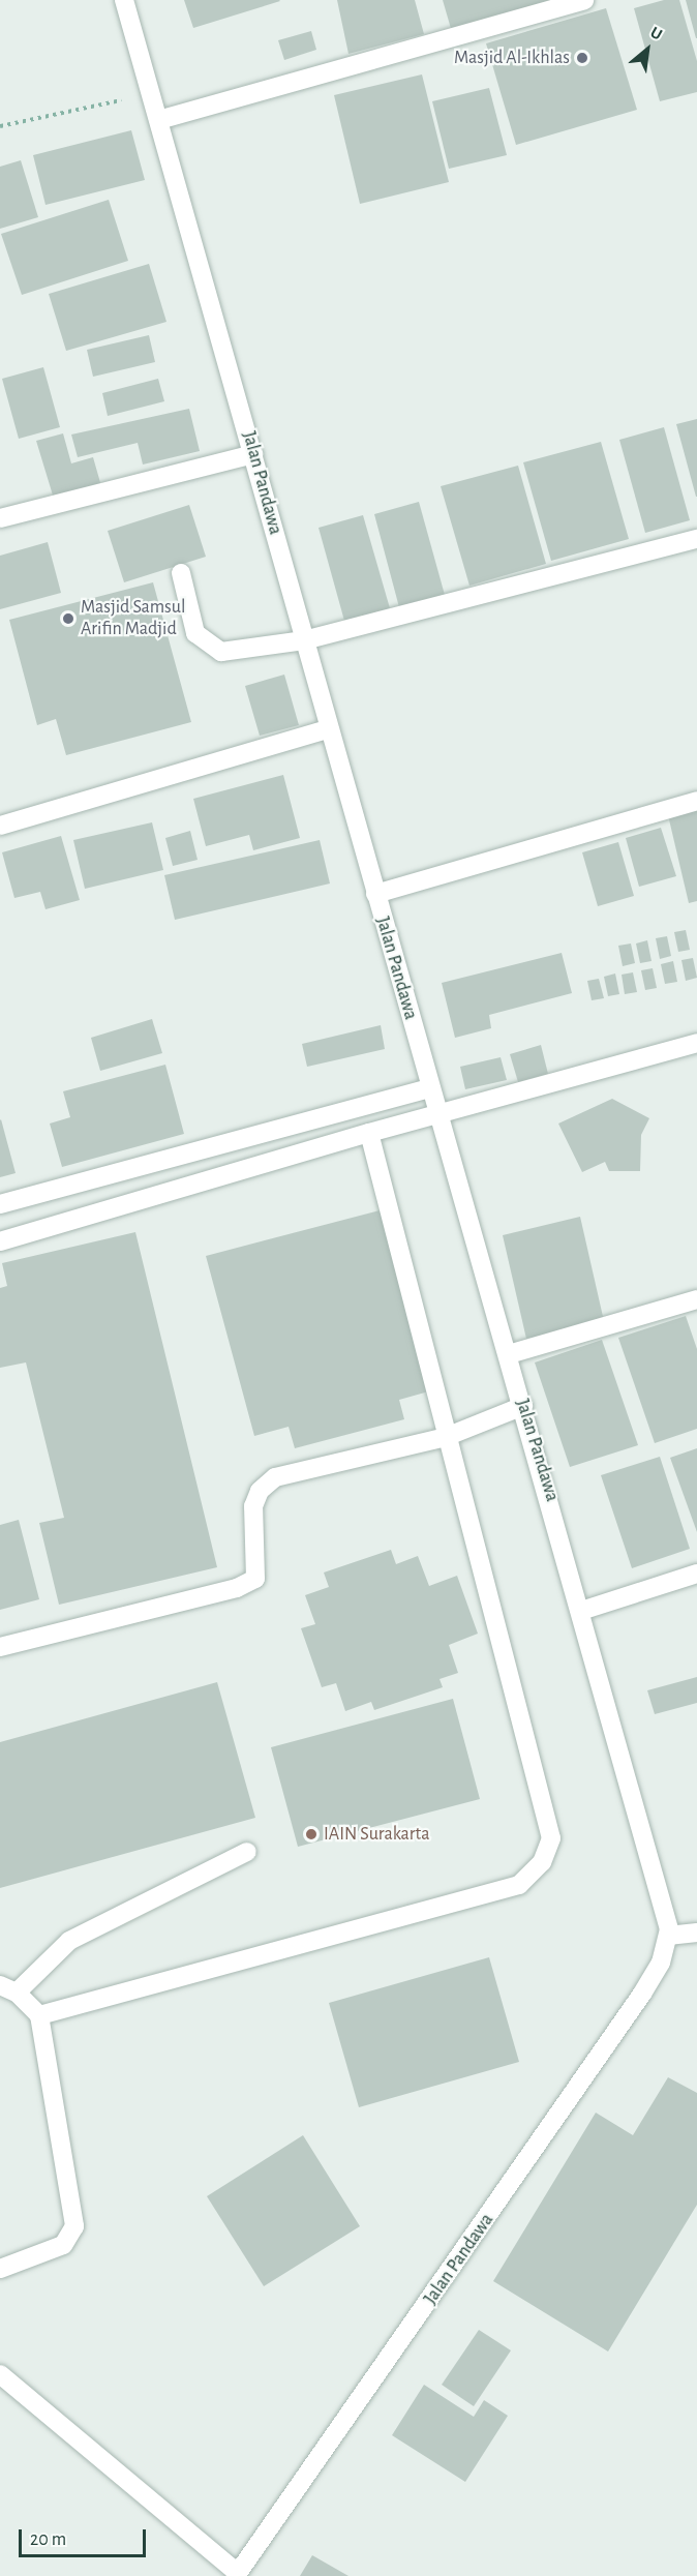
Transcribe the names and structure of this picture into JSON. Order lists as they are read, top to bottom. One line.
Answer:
{"streets":{"street":["Jalan Pandawa"]},"places":["Masjid Al-Ikhlas","Masjid Samsul Arifin Madjid","IAIN Surakarta"],"scale_bar":"20 m","north":"top right"}
